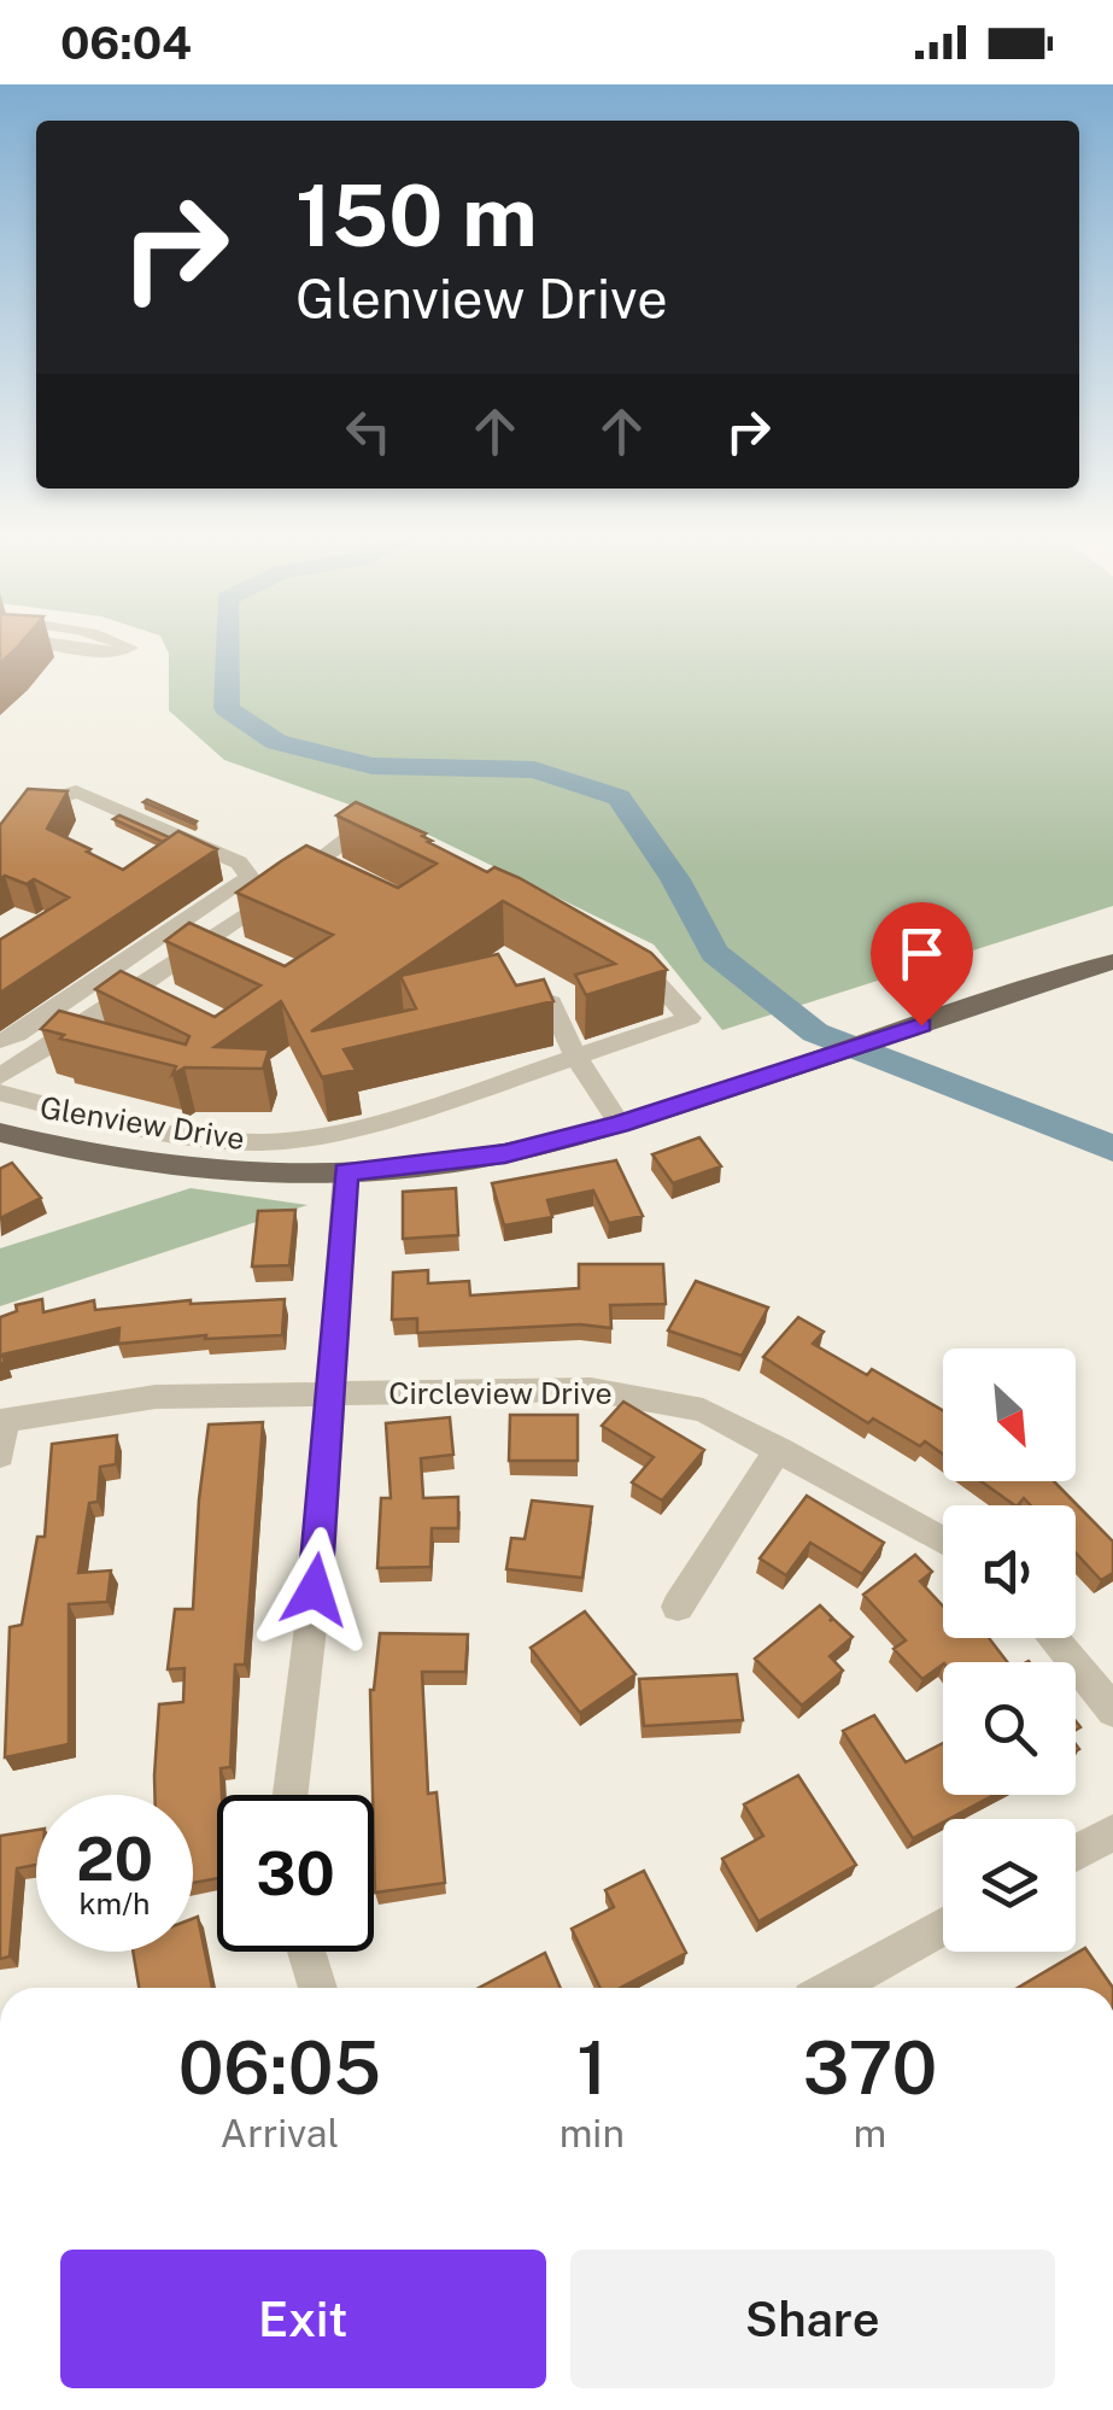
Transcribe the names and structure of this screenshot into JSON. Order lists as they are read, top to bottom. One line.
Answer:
{"streets":{"main road":["Glenview Drive"],"street":["Circleview Drive"]},"north":"bottom right","page":{"status":"06:04","turn":["150 m","Glenview Drive"],"speed":"20 km/h","limit":"30","eta":["06:05","Arrival","1","min","370","m"],"buttons":["Exit","Share"]}}
